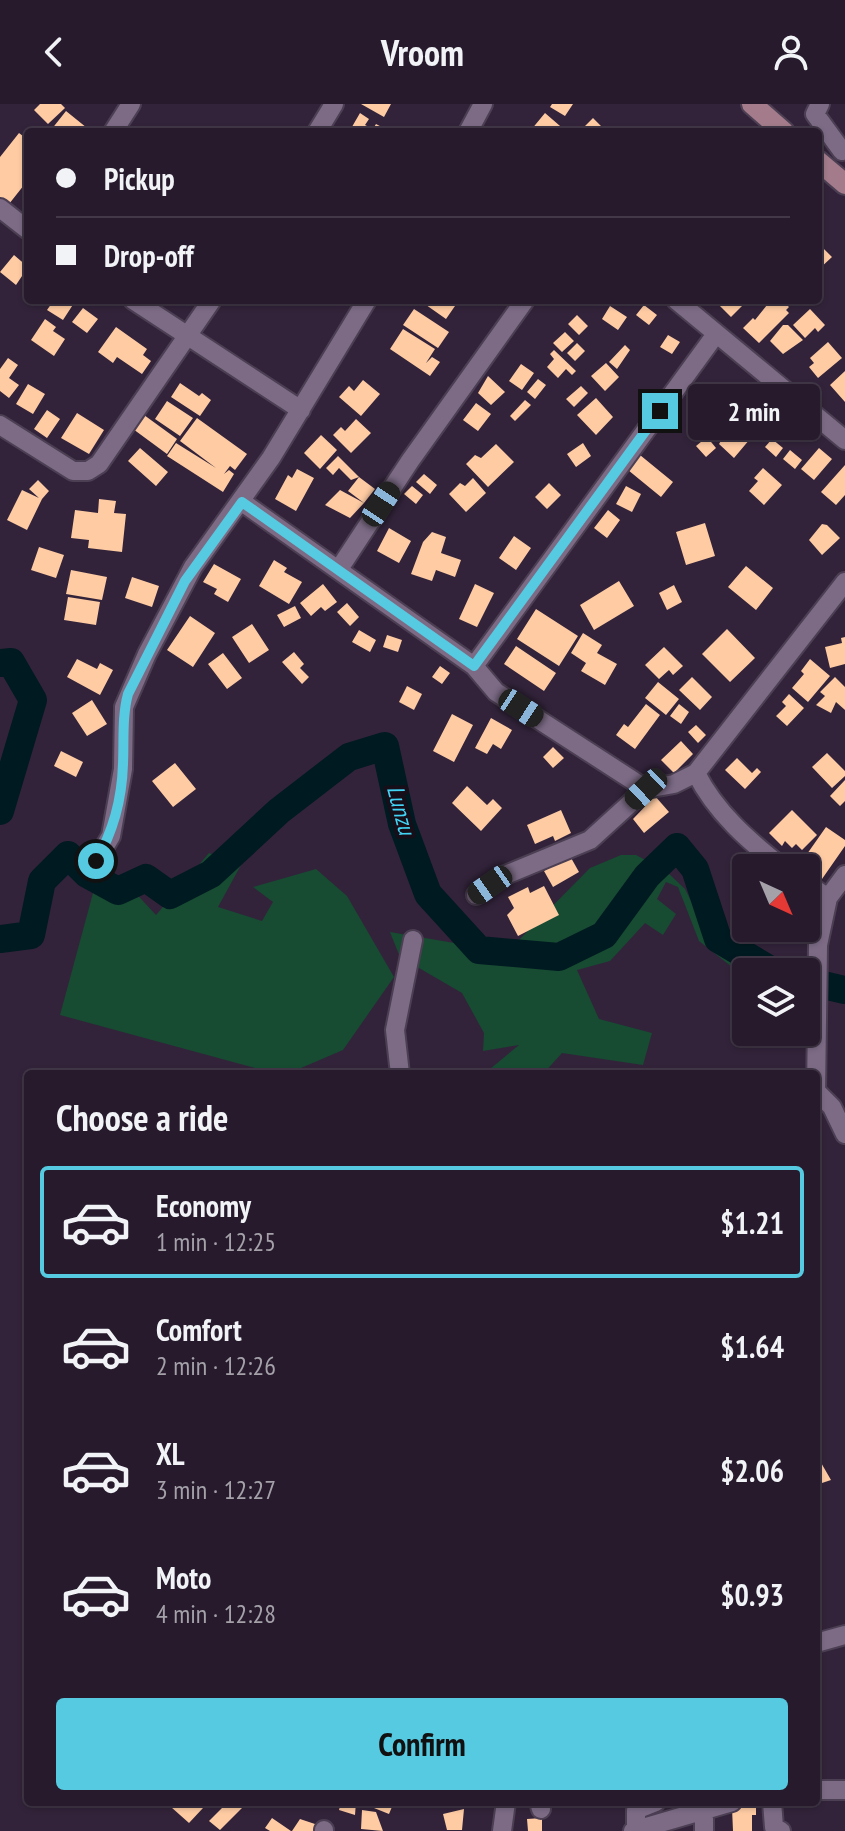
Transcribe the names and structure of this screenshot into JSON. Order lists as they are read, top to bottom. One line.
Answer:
{"water":["Lunzu"],"north":"bottom right","page":{"header":"Vroom","banner":["Pickup","Drop-off"],"bubble":"2 min","heading":"Choose a ride","list":[{"name":"Economy","note":"1 min · 12:25","value":"$1.21"},{"name":"Comfort","note":"2 min · 12:26","value":"$1.64"},{"name":"XL","note":"3 min · 12:27","value":"$2.06"},{"name":"Moto","note":"4 min · 12:28","value":"$0.93"}],"buttons":"Confirm"}}
